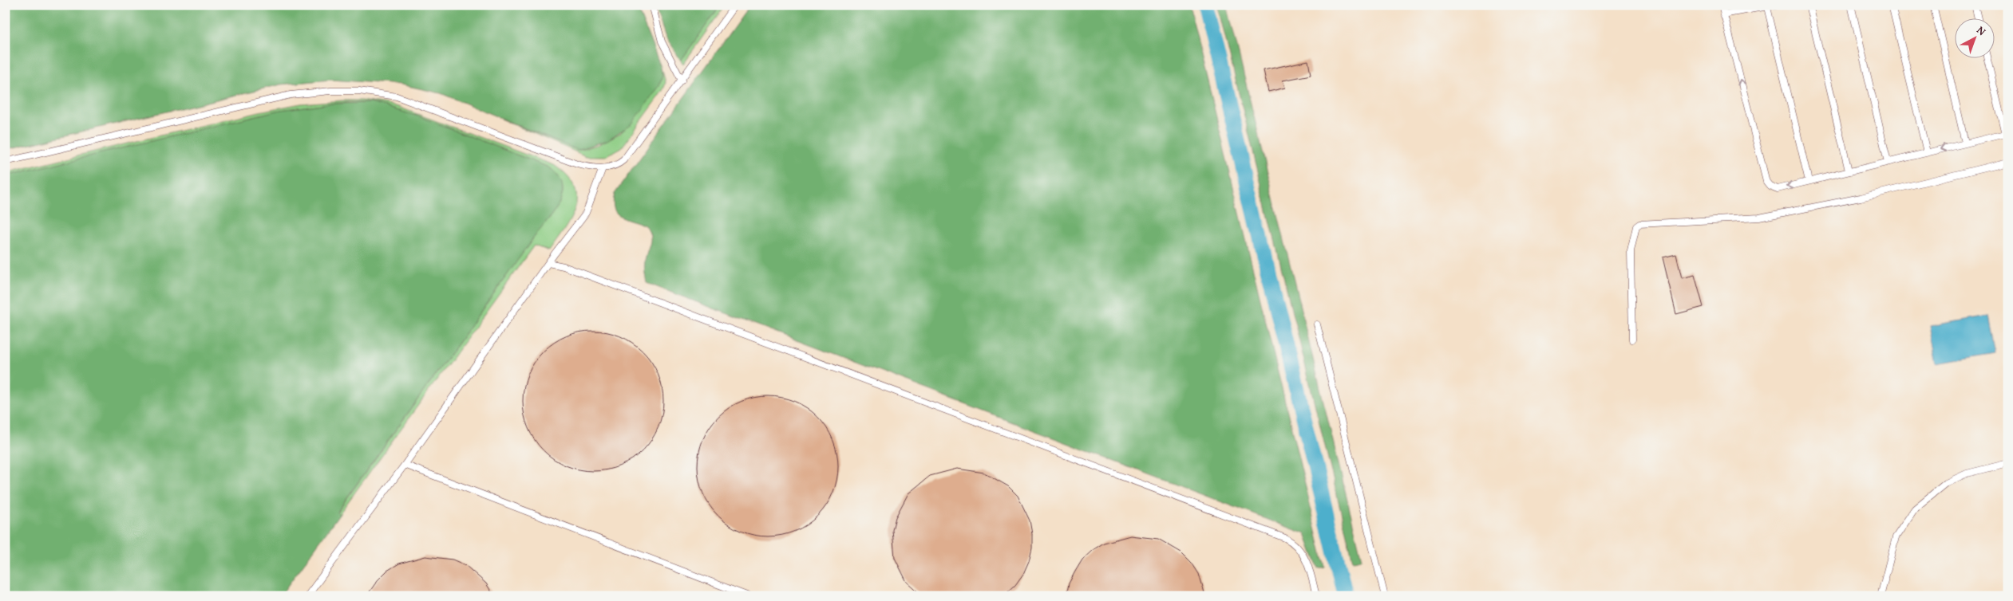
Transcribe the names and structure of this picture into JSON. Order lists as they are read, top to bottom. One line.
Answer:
{"north":"top right"}
